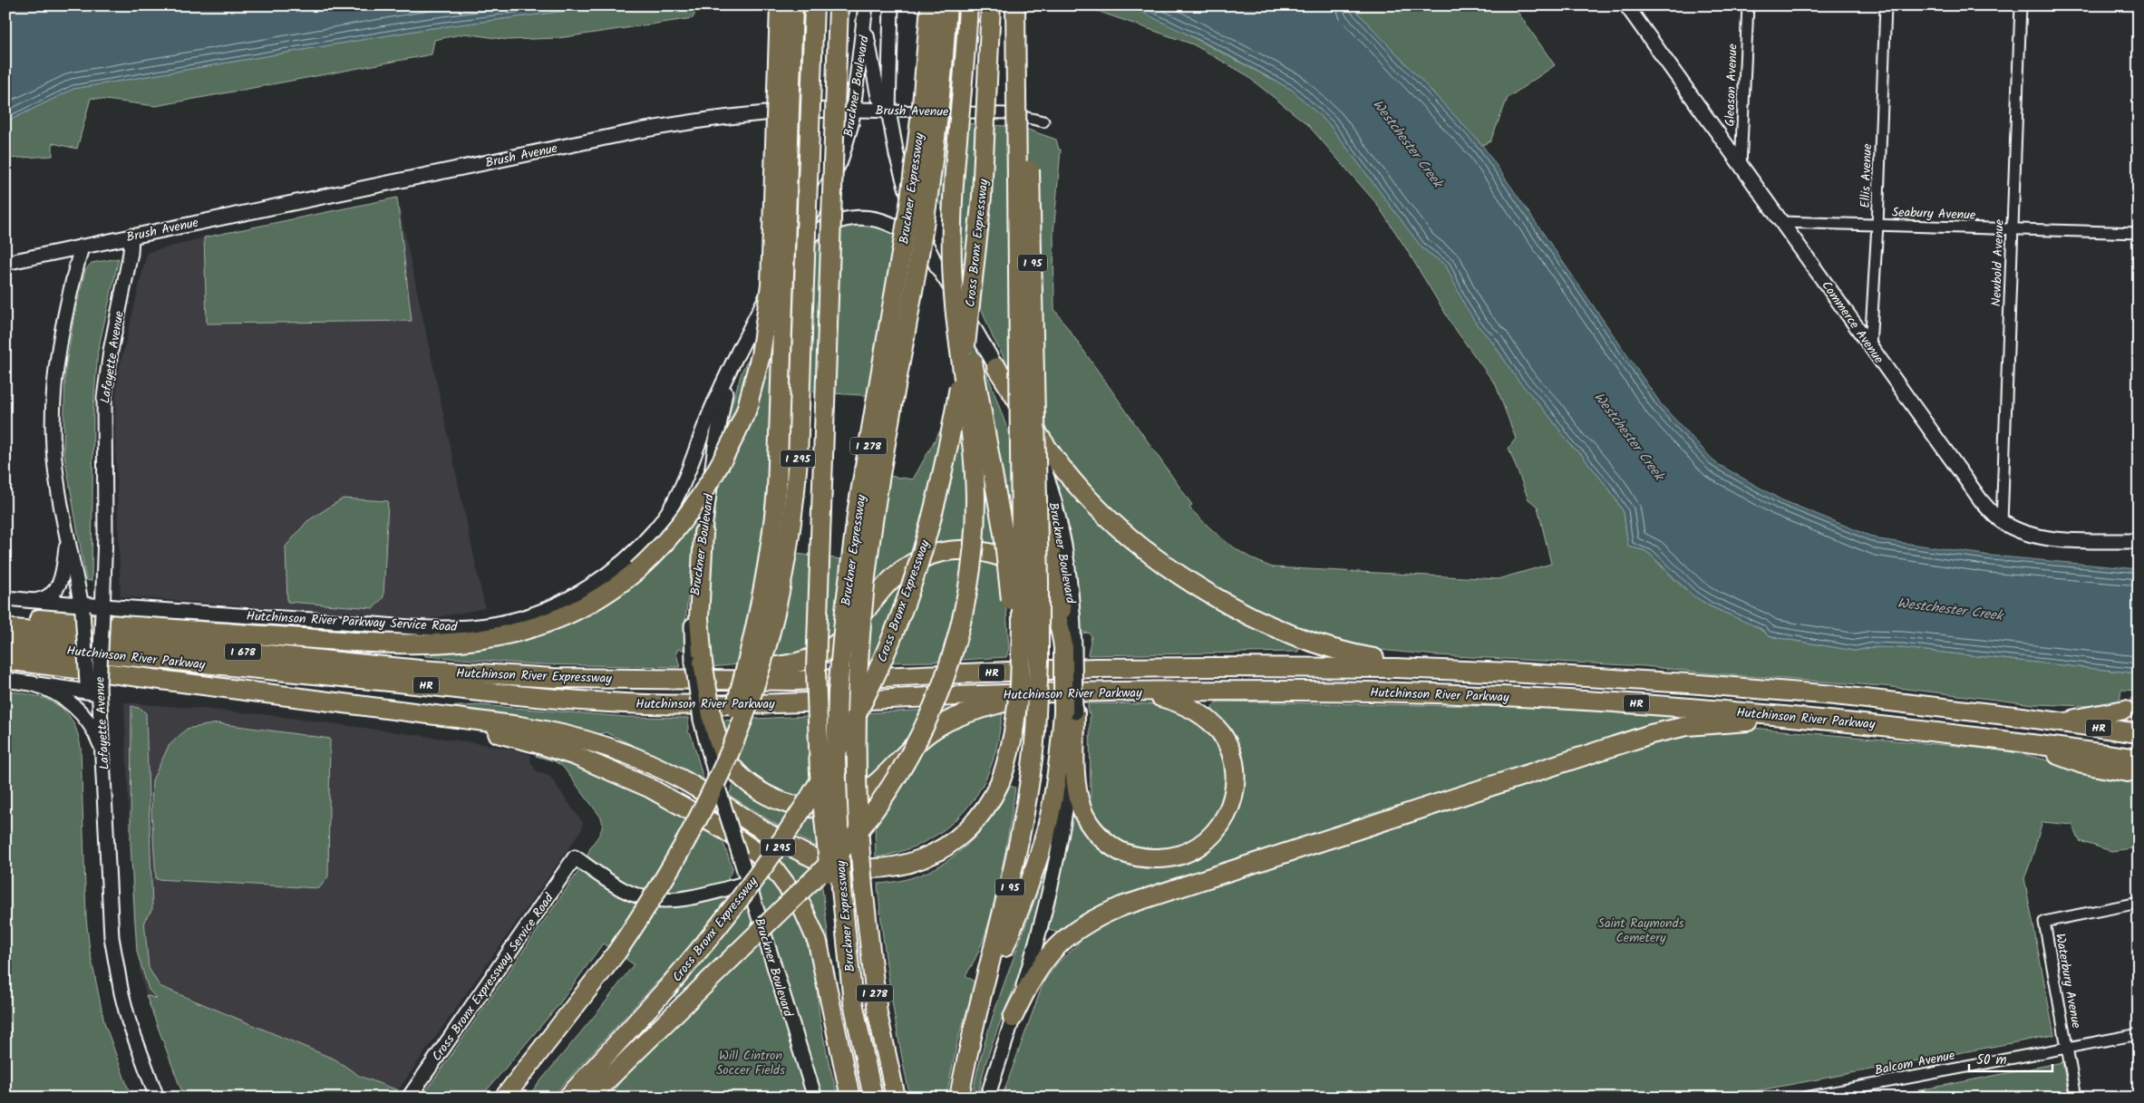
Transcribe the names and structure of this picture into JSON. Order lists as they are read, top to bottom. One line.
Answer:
{"streets":{"highway":["Bruckner Expressway","Cross Bronx Expressway","I 95","I 278","I 295","I 678","Hutchinson River Parkway","HR","Hutchinson River Expressway"],"street":["Gleason Avenue","Bruckner Boulevard","Brush Avenue","Ellis Avenue","Seabury Avenue","Newbold Avenue","Commerce Avenue","Lafayette Avenue","Hutchinson River Parkway Service Road","Cross Bronx Expressway Service Road","Waterbury Avenue","Balcom Avenue"]},"crossings":[["Gleason Avenue","Commerce Avenue"],["Bruckner Boulevard","Brush Avenue"],["Bruckner Boulevard","Hutchinson River Parkway Service Road"],["Bruckner Boulevard","Cross Bronx Expressway Service Road"],["Brush Avenue","Lafayette Avenue"],["Ellis Avenue","Seabury Avenue"],["Ellis Avenue","Commerce Avenue"],["Seabury Avenue","Newbold Avenue"],["Seabury Avenue","Commerce Avenue"],["Newbold Avenue","Commerce Avenue"],["Lafayette Avenue","Hutchinson River Parkway Service Road"],["Hutchinson River Parkway","Hutchinson River Expressway"],["Waterbury Avenue","Balcom Avenue"]],"water":["Westchester Creek"],"parks":["Saint Raymonds Cemetery","Will Cintron Soccer Fields"],"scale_bar":"50 m"}
